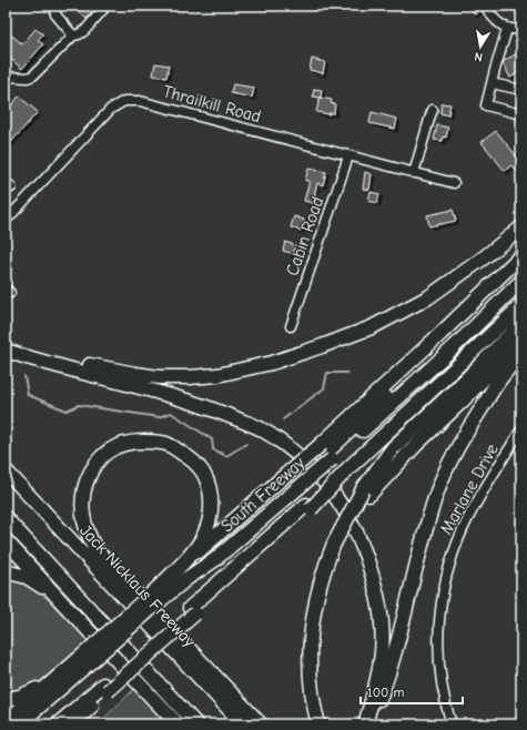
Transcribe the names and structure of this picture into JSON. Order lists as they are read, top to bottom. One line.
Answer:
{"streets":{"highway":["South Freeway","Jack Nicklaus Freeway"],"street":["Thrailkill Road","Cabin Road","Marlane Drive"]},"crossings":[["Thrailkill Road","Cabin Road"]],"scale_bar":"100 m","north":"bottom"}
